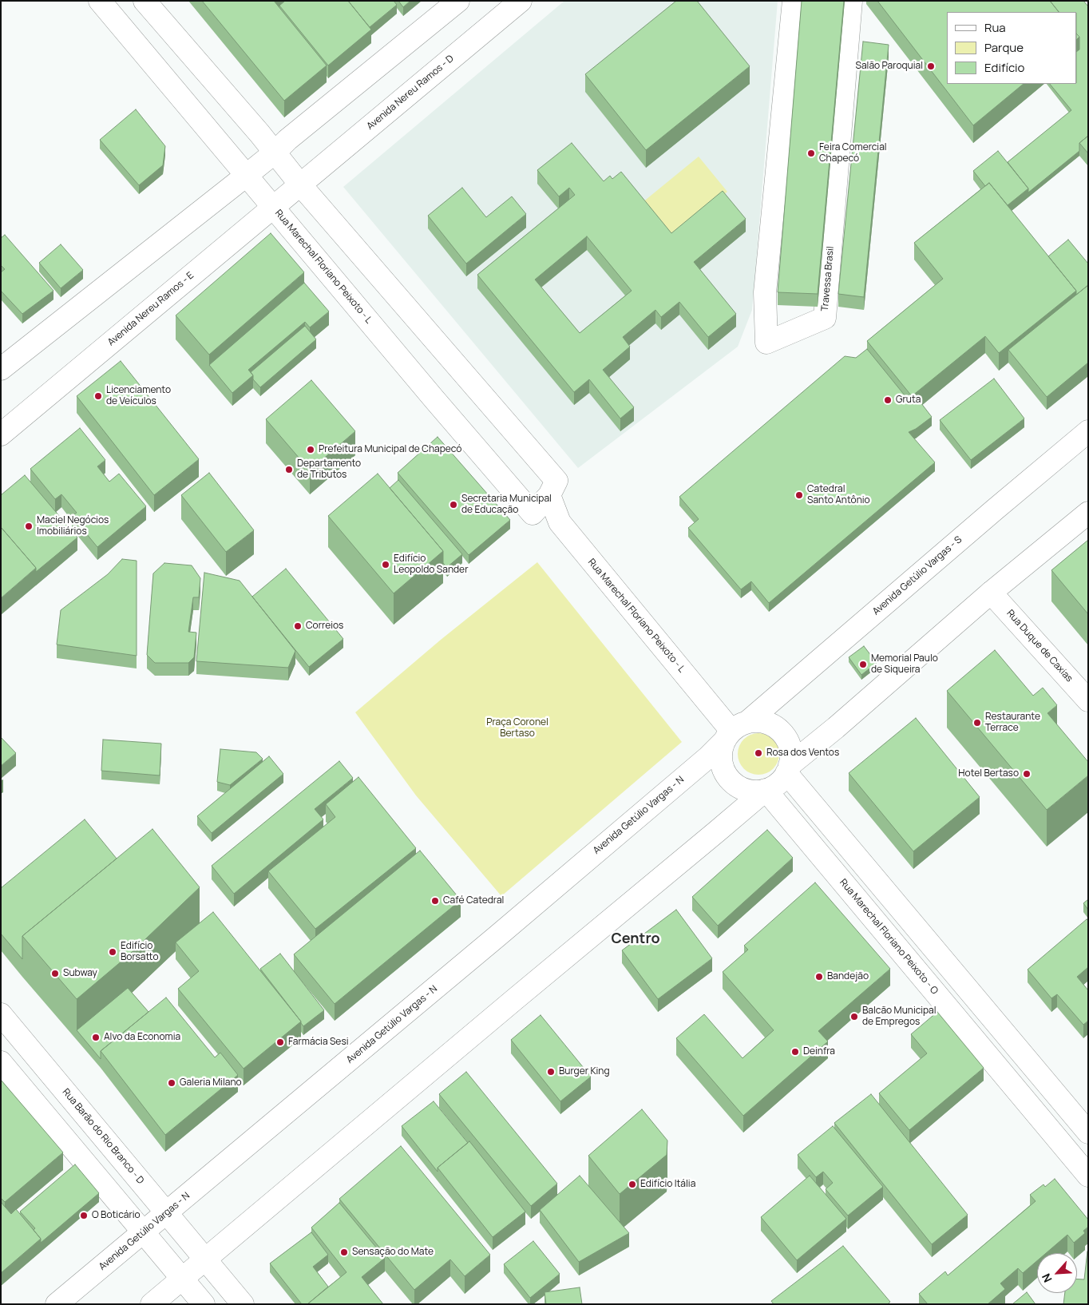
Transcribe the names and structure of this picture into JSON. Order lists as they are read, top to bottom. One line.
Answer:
{"streets":{"street":["Avenida Nereu Ramos - D","Rua Marechal Floriano Peixoto - L","Travessa Brasil","Avenida Nereu Ramos - E","Avenida Getúlio Vargas - S","Rua Duque de Caxias","Avenida Getúlio Vargas - N","Rua Marechal Floriano Peixoto - O","Rua Barão do Rio Branco - D"]},"crossings":[["Avenida Nereu Ramos - D","Rua Marechal Floriano Peixoto - L"],["Avenida Nereu Ramos - D","Avenida Nereu Ramos - E"],["Rua Marechal Floriano Peixoto - L","Avenida Nereu Ramos - E"],["Rua Marechal Floriano Peixoto - L","Avenida Getúlio Vargas - S"],["Rua Marechal Floriano Peixoto - L","Avenida Getúlio Vargas - N"],["Rua Marechal Floriano Peixoto - L","Rua Marechal Floriano Peixoto - O"],["Avenida Getúlio Vargas - S","Avenida Getúlio Vargas - N"],["Avenida Getúlio Vargas - S","Rua Marechal Floriano Peixoto - O"],["Avenida Getúlio Vargas - N","Rua Marechal Floriano Peixoto - O"],["Avenida Getúlio Vargas - N","Rua Barão do Rio Branco - D"]],"districts":["Centro"],"parks":["Praça Coronel Bertaso"],"places":["Salão Paroquial","Feira Comercial Chapecó","Licenciamento de Veículos","Gruta","Prefeitura Municipal de Chapecó","Departamento de Tributos","Catedral Santo Antônio","Secretaria Municipal de Educação","Maciel Negócios Imobiliários","Edifício Leopoldo Sander","Correios","Memorial Paulo de Siqueira","Restaurante Terrace","Rosa dos Ventos","Hotel Bertaso","Café Catedral","Edifício Borsatto","Subway","Bandejão","Balcão Municipal de Empregos","Alvo da Economia","Farmácia Sesi","Deinfra","Burger King","Galeria Milano","Edifício Itália","O Boticário","Sensação do Mate"],"legend":["Rua","Parque","Edifício"],"north":"bottom left"}
